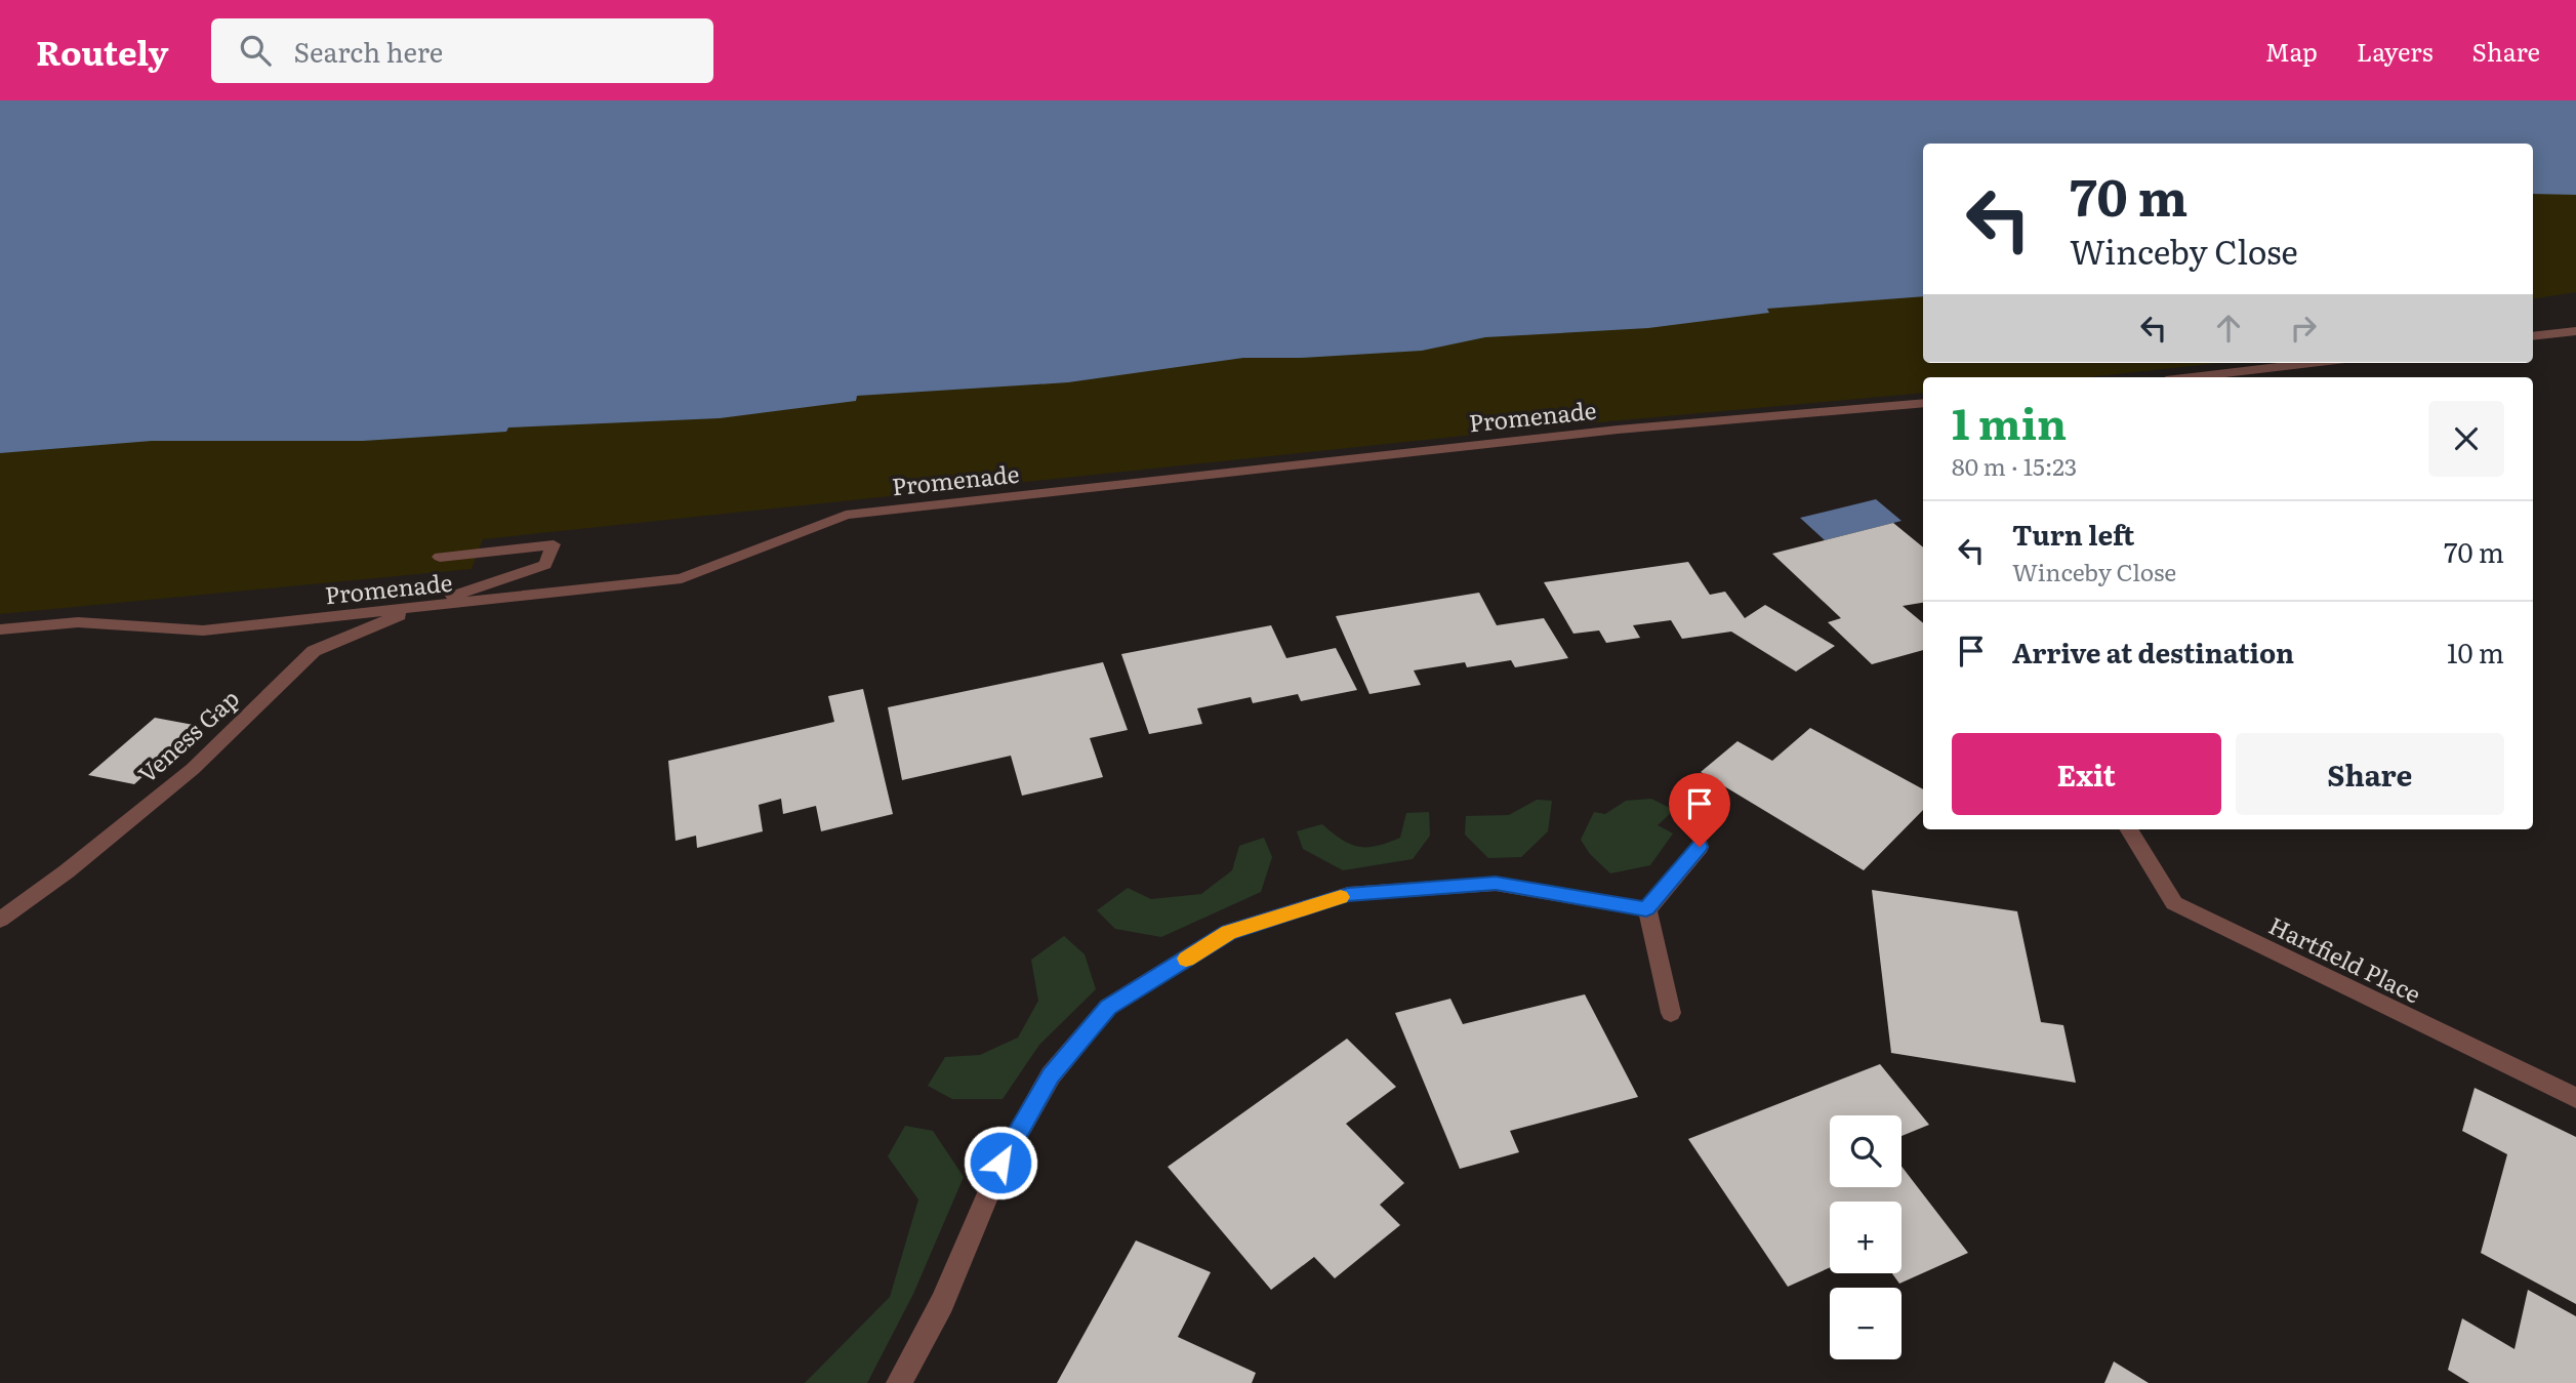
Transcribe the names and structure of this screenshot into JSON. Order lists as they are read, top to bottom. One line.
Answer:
{"streets":{"street":["Promenade","Veness Gap","Hartfield Place"]},"crossings":[["Promenade","Veness Gap"]],"page":{"header":"Routely","search":"Search here","nav":["Map","Layers","Share"],"turn":["70 m","Winceby Close"],"heading":["1 min","80 m · 15:23"],"list":[{"name":"Turn left","note":"Winceby Close","value":"70 m"},{"name":"Arrive at destination","value":"10 m"}],"buttons":["Exit","Share"],"map_buttons":["+","−"]}}
